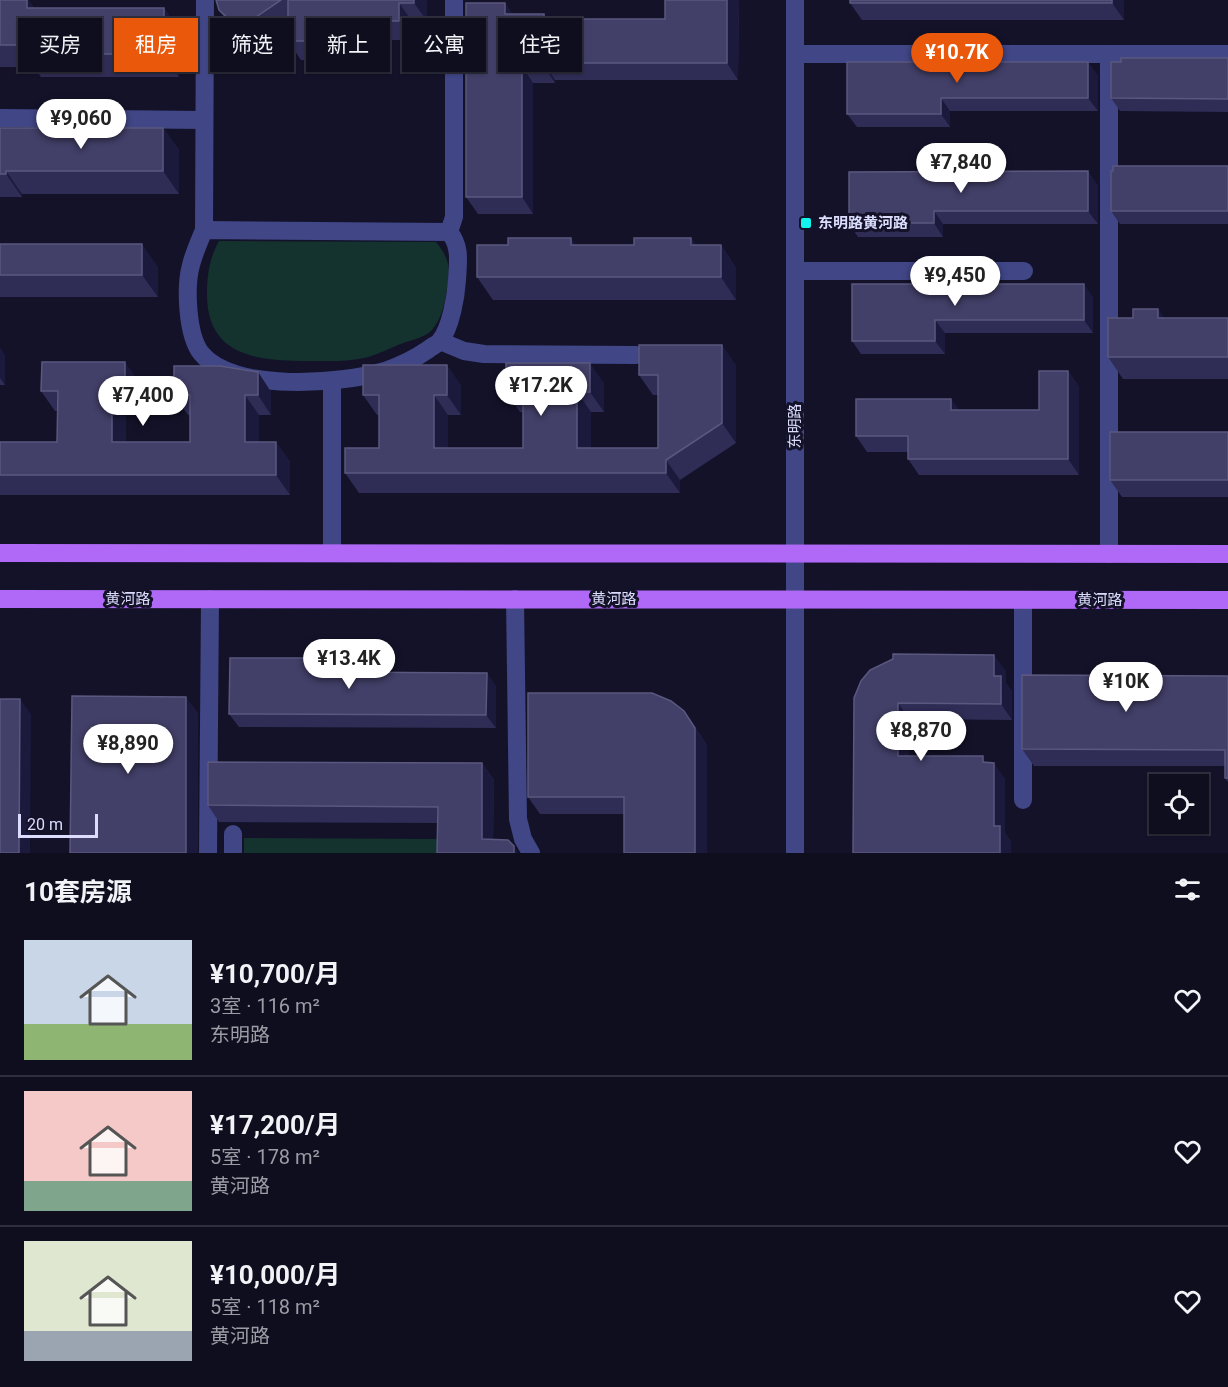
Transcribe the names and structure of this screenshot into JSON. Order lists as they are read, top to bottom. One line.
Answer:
{"streets":{"main road":["黄河路"],"street":["东明路"]},"crossings":[["东明路","黄河路"]],"places":{"transit":["东明路黄河路"]},"scale_bar":"20 m","page":{"chip":["买房","租房","筛选","新上","公寓","住宅"],"price":["¥10.7K","¥9,060","¥7,840","¥9,450","¥17.2K","¥7,400","¥13.4K","¥10K","¥8,870","¥8,890"],"scale":"20 m","heading":"10套房源","list":[{"name":"¥10,700/月","note":"3室 · 116 m² · 东明路"},{"name":"¥17,200/月","note":"5室 · 178 m² · 黄河路"},{"name":"¥10,000/月","note":"5室 · 118 m² · 黄河路"}]}}
